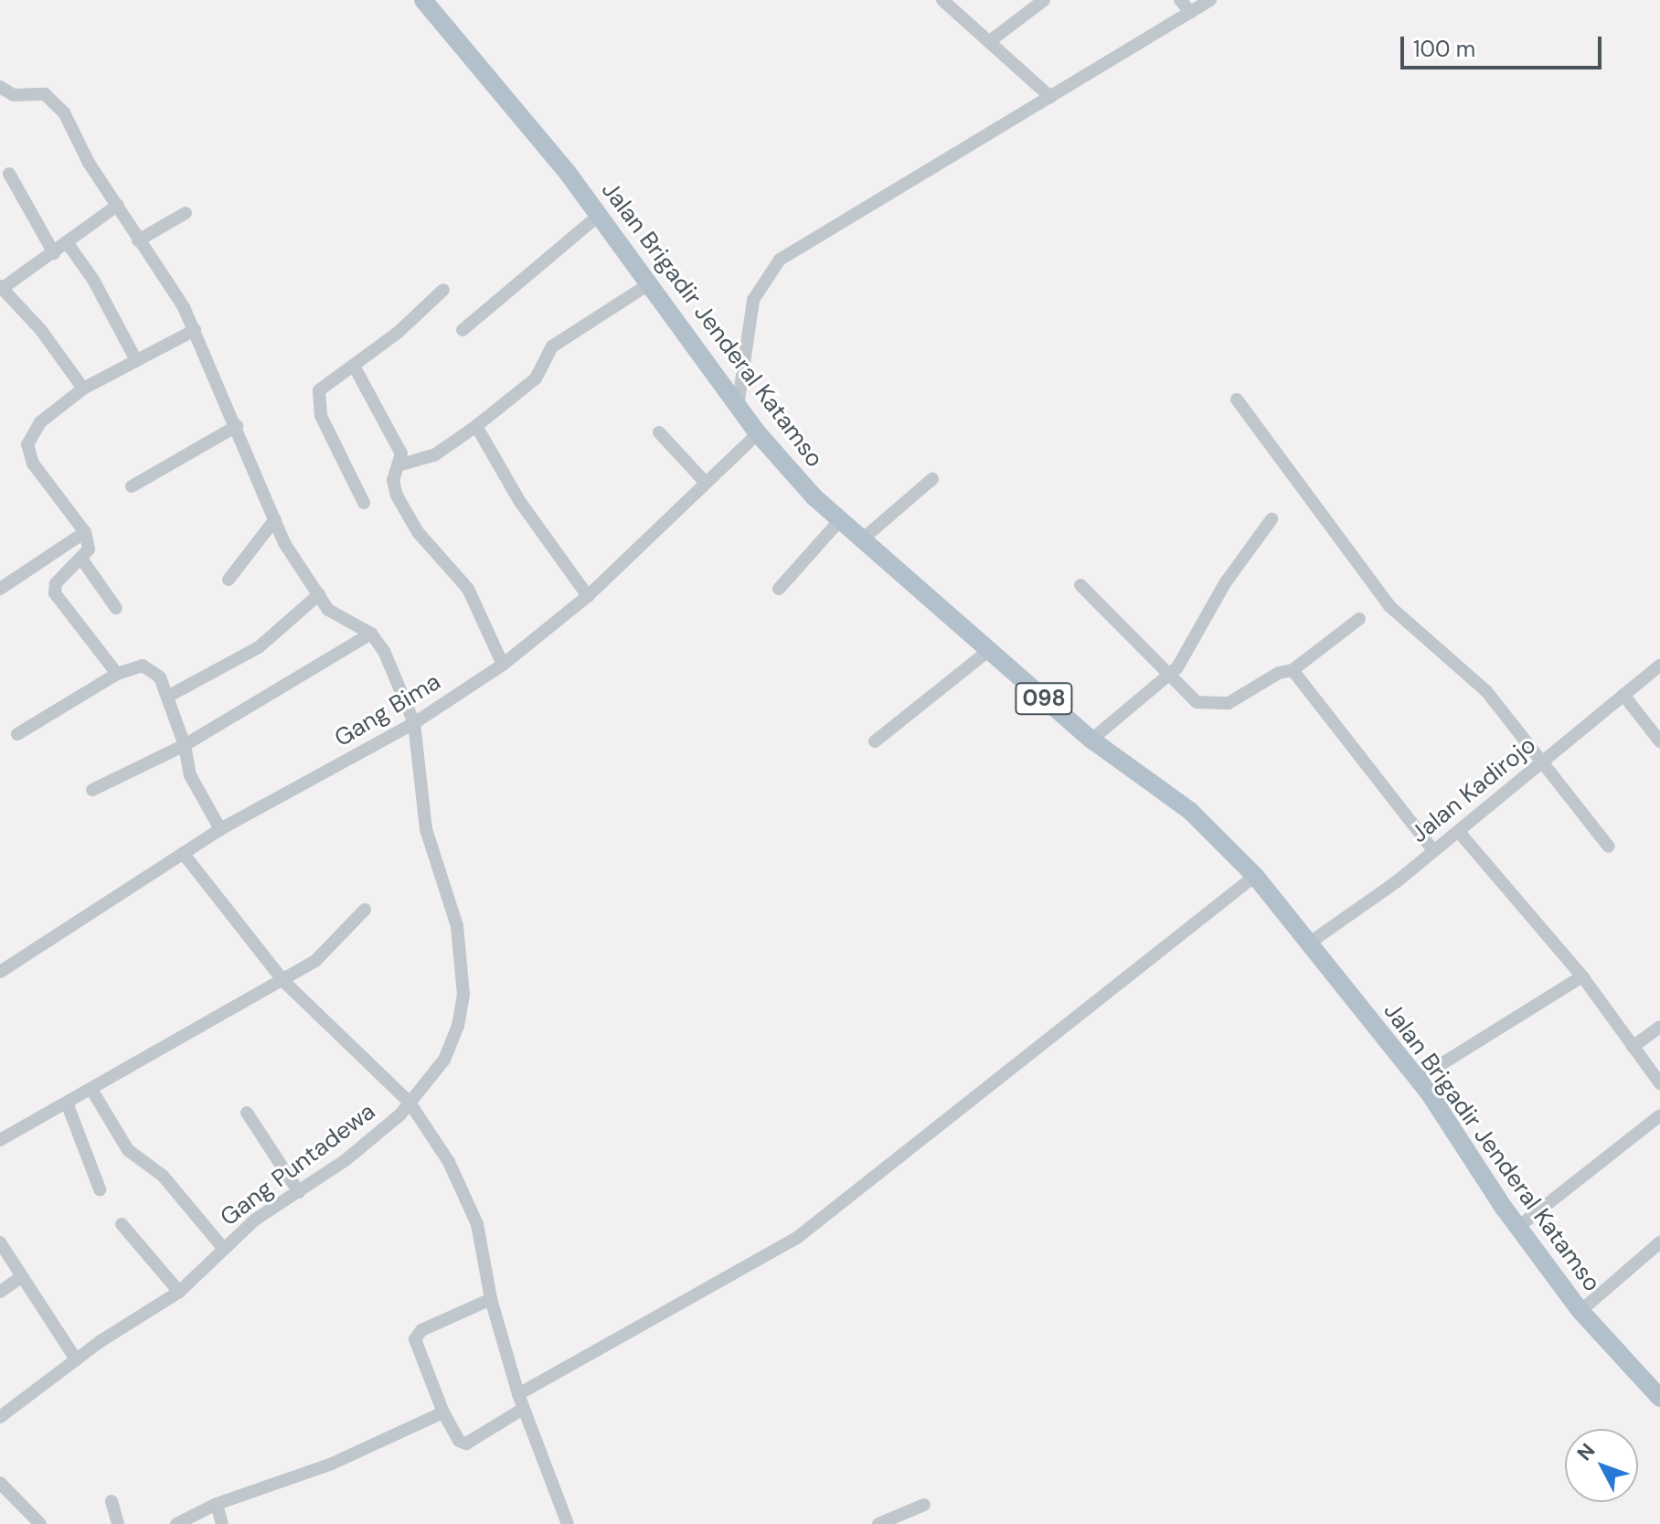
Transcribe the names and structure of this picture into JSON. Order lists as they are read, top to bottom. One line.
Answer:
{"streets":{"main road":["Jalan Brigadir Jenderal Katamso","098"],"street":["Gang Bima","Jalan Kadirojo","Gang Puntadewa"]},"crossings":[["Jalan Brigadir Jenderal Katamso","Gang Bima"],["Jalan Brigadir Jenderal Katamso","Jalan Kadirojo"],["Gang Bima","Gang Puntadewa"]],"scale_bar":"100 m","north":"top left"}
